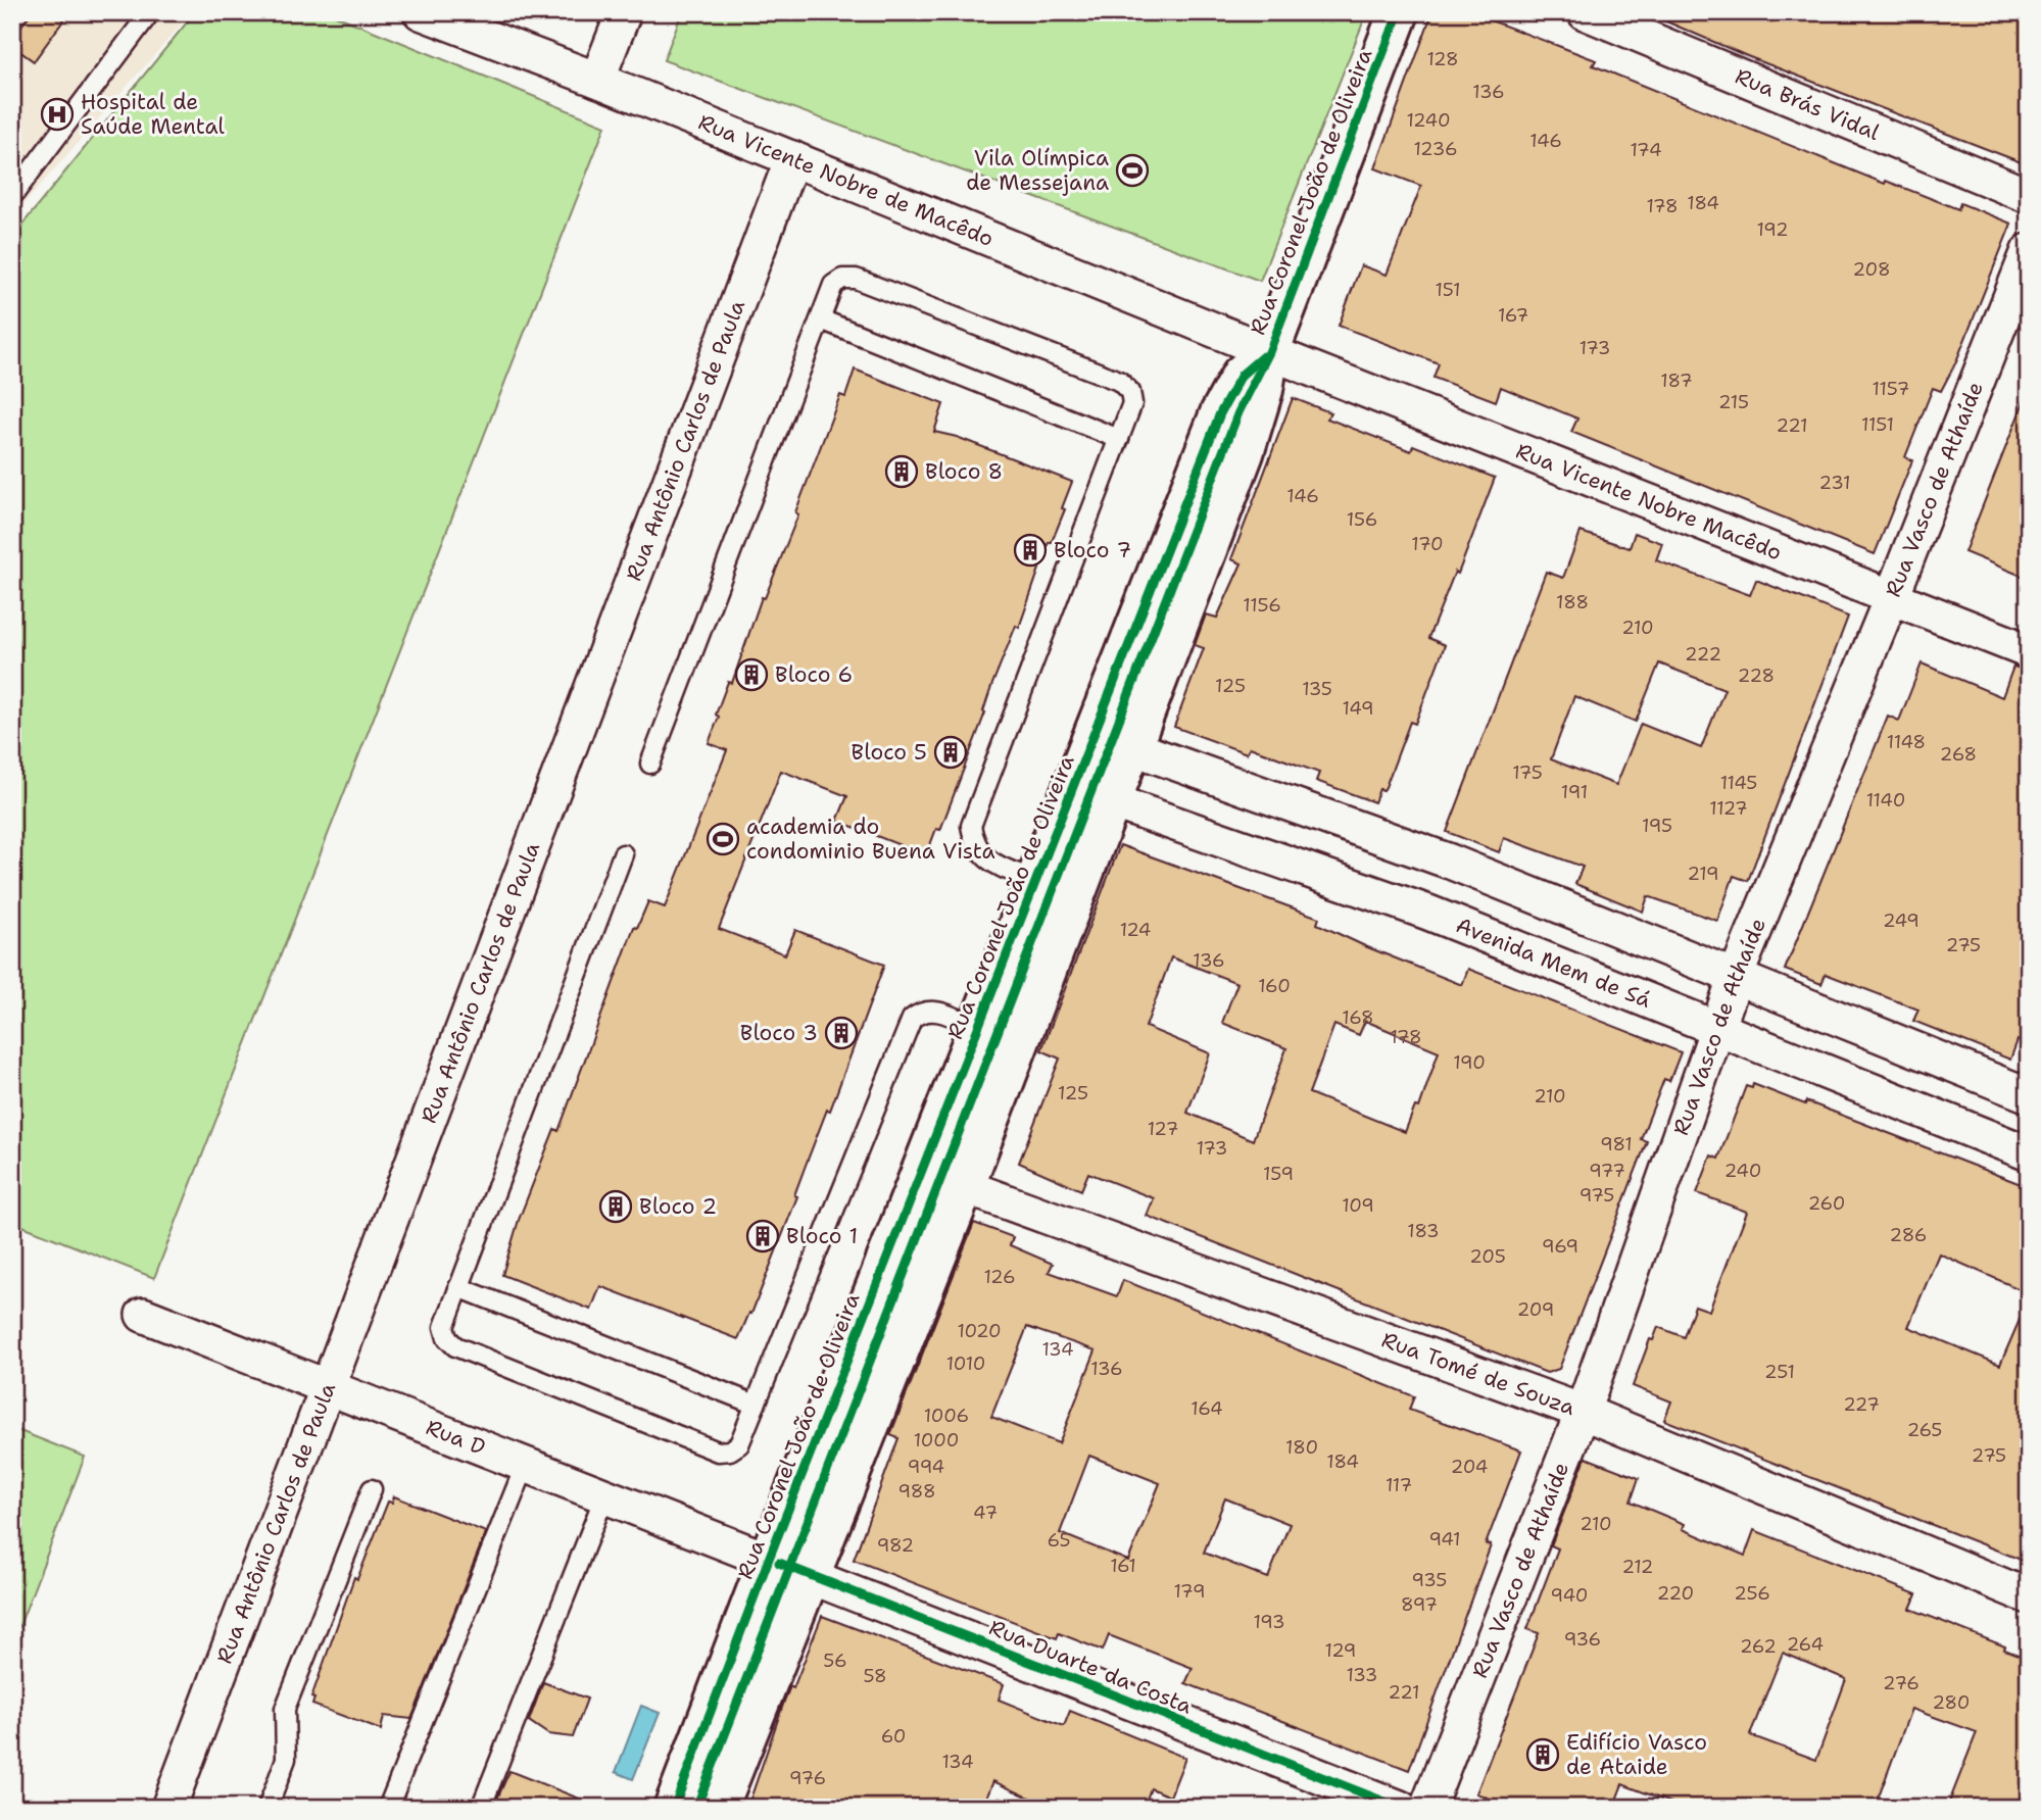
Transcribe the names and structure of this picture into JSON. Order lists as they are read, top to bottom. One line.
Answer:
{"streets":{"street":["Rua Brás Vidal","Rua Vicente Nobre de Macêdo","Rua Coronel João de Oliveira","Rua Antônio Carlos de Paula","Rua Vasco de Athaíde","Rua Vicente Nobre Macêdo","Avenida Mem de Sá","Rua Tomé de Souza","Rua D","Rua Duarte da Costa"]},"crossings":[["Rua Vicente Nobre de Macêdo","Rua Coronel João de Oliveira"],["Rua Vicente Nobre de Macêdo","Rua Antônio Carlos de Paula"],["Rua Vicente Nobre de Macêdo","Rua Vicente Nobre Macêdo"],["Rua Coronel João de Oliveira","Rua Vicente Nobre Macêdo"],["Rua Coronel João de Oliveira","Avenida Mem de Sá"],["Rua Coronel João de Oliveira","Rua Tomé de Souza"],["Rua Coronel João de Oliveira","Rua D"],["Rua Coronel João de Oliveira","Rua Duarte da Costa"],["Rua Antônio Carlos de Paula","Rua D"],["Rua Vasco de Athaíde","Rua Vicente Nobre Macêdo"],["Rua Vasco de Athaíde","Avenida Mem de Sá"],["Rua Vasco de Athaíde","Rua Tomé de Souza"],["Rua D","Rua Duarte da Costa"]],"places":{"hospital":["Hospital de Saúde Mental"],"sports":["Vila Olímpica de Messejana","academia do condominio Buena Vista"],"building":["Bloco 8","Bloco 7","Bloco 6","Bloco 5","Bloco 3","Bloco 2","Bloco 1","Edifício Vasco de Ataide"]},"house_numbers":["128","136","1240","146","1236","174","184","178","192","208","151","167","173","187","1157","215","1151","221","231","146","156","170","188","1156","210","222","228","125","135","149","1148","268","175","1145","191","1140","1127","195","219","249","124","275","136","160","168","178","190","125","210","127","981","173","977","240","159","975","260","109","183","286","969","205","126","209","1020","134","1010","136","251","227","164","1006","265","1000","180","275","184","994","204","117","988","47","210","941","65","982","161","212","935","179","220","256","940","897","193","936","264","262","129","56","133","58","276","221","280","60","134","976"]}
